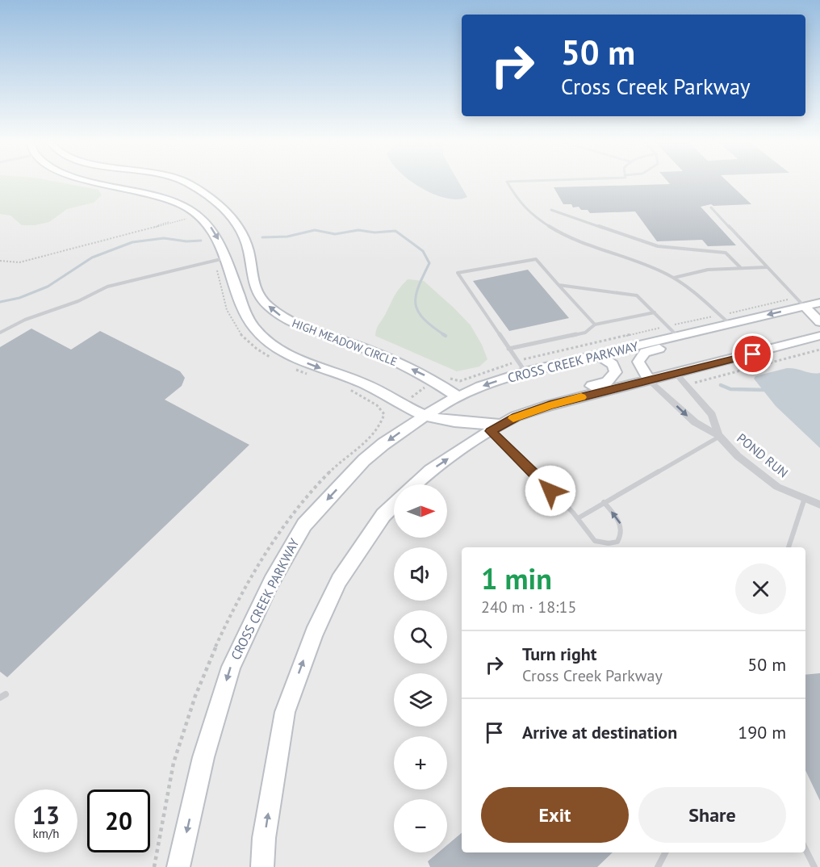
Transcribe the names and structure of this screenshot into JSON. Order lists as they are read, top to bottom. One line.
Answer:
{"streets":{"street":["HIGH MEADOW CIRCLE","CROSS CREEK PARKWAY","POND RUN"]},"crossings":[["HIGH MEADOW CIRCLE","CROSS CREEK PARKWAY"]],"north":"right","page":{"turn":["50 m","Cross Creek Parkway"],"map_buttons":["+","−"],"heading":["1 min","240 m · 18:15"],"list":[{"name":"Turn right","note":"Cross Creek Parkway","value":"50 m"},{"name":"Arrive at destination","value":"190 m"}],"buttons":["Exit","Share"],"speed":"13 km/h","limit":"20"}}
